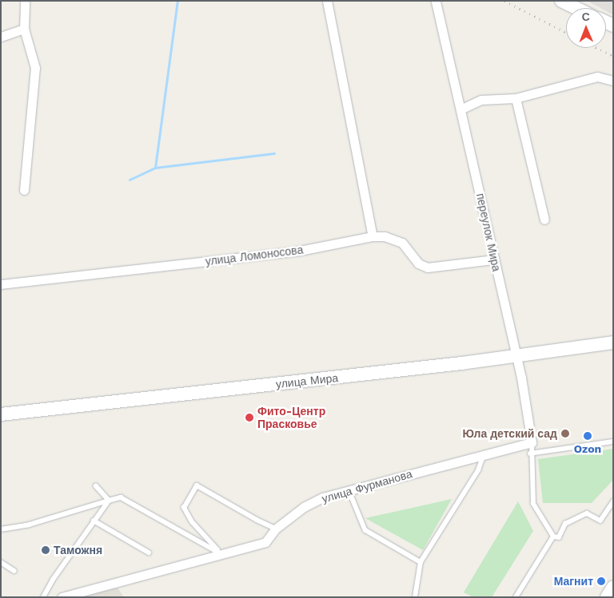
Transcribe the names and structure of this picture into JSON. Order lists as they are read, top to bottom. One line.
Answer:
{"streets":{"main road":["улица Мира"],"street":["переулок Мира","улица Ломоносова","улица Фурманова"]},"crossings":[["переулок Мира","улица Ломоносова"],["переулок Мира","улица Мира"]],"places":["Фито-Центр Прасковье","Юла детский сад","Ozon","Таможня","Магнит"],"north":"top"}
